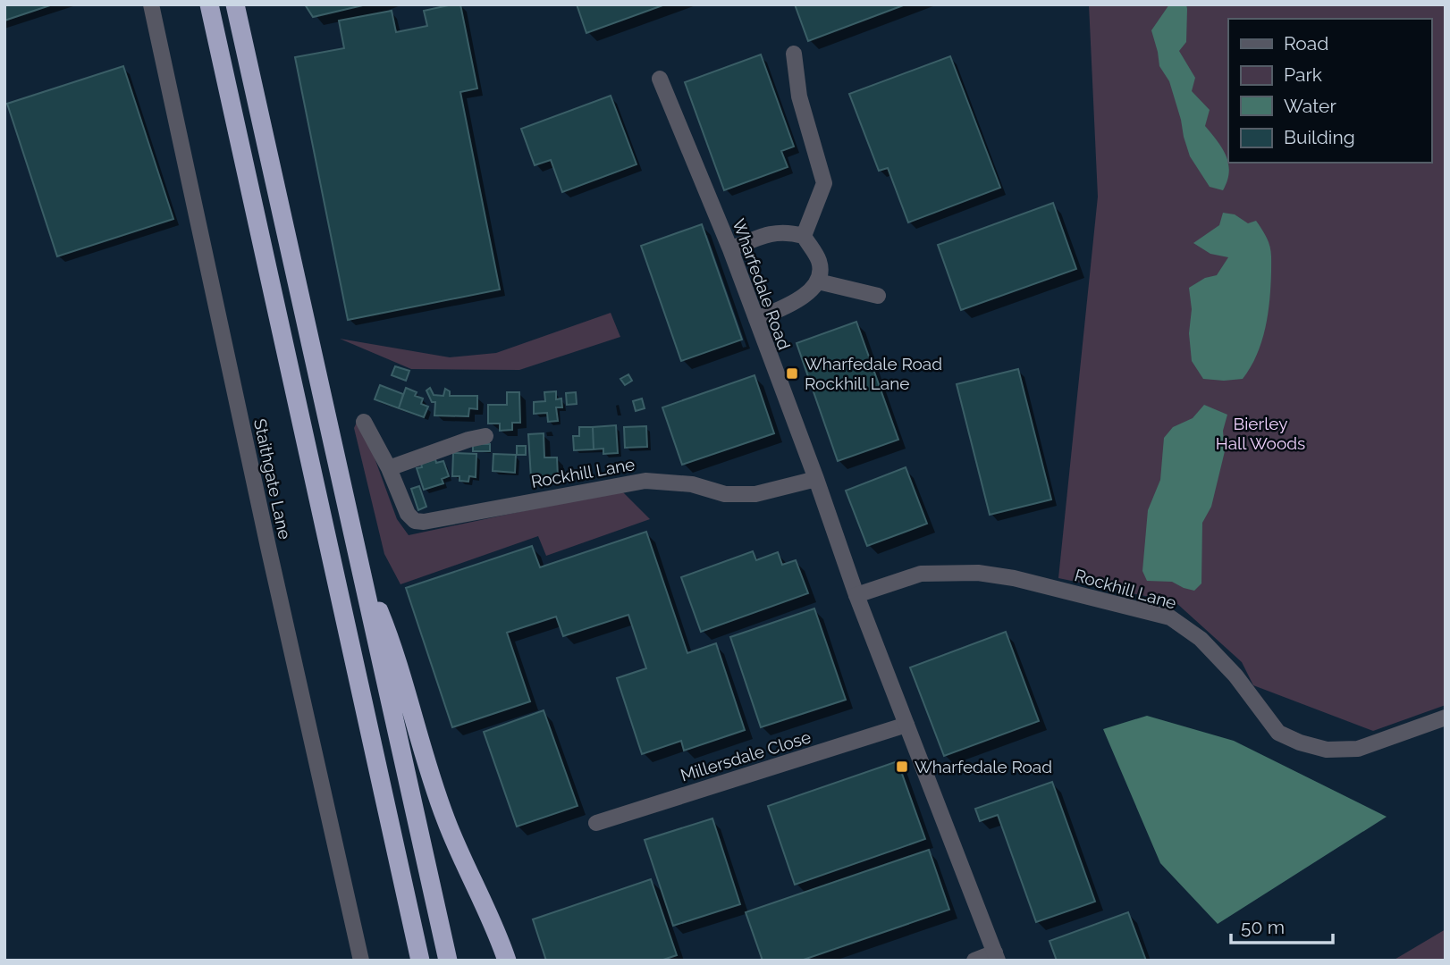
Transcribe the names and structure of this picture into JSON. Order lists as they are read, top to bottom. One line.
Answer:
{"streets":{"street":["Wharfedale Road","Rockhill Lane","Staithgate Lane","Millersdale Close"]},"crossings":[["Wharfedale Road","Rockhill Lane"],["Wharfedale Road","Millersdale Close"]],"parks":["Bierley Hall Woods"],"places":{"transit":["Wharfedale Road Rockhill Lane","Wharfedale Road"]},"legend":["Road","Park","Water","Building"],"scale_bar":"50 m"}
